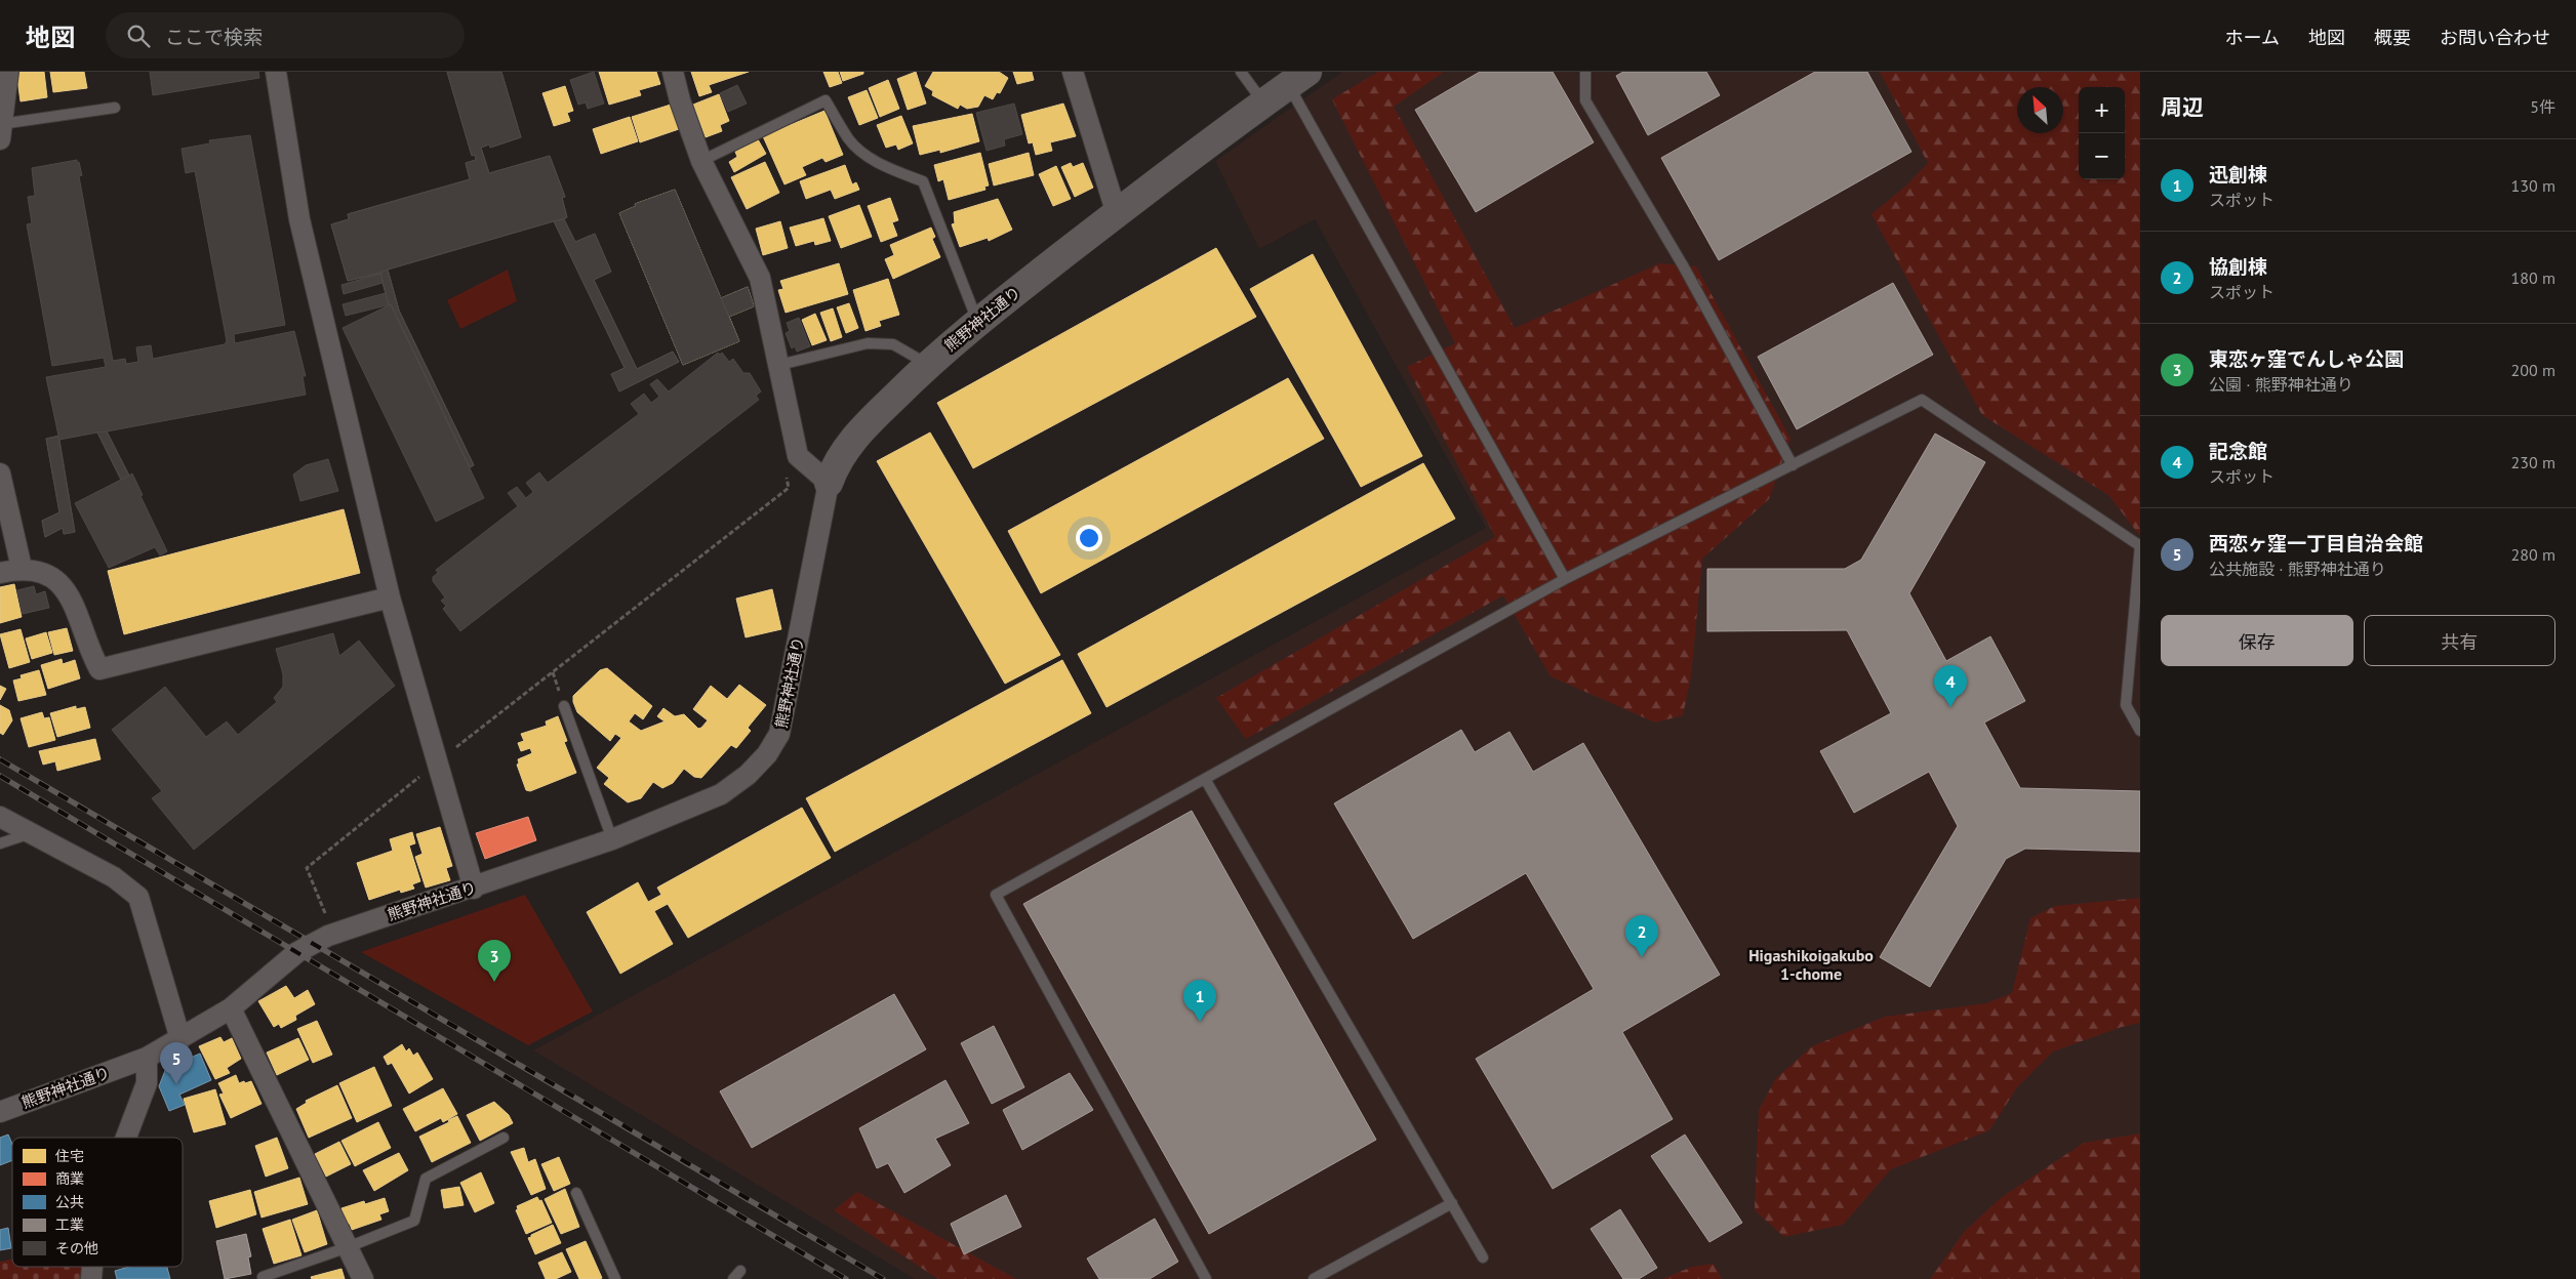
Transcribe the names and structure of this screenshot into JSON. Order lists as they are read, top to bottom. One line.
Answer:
{"streets":{"main road":["熊野神社通り"]},"districts":["Higashikoigakubo 1-chome"],"legend":["住宅","商業","公共","工業","その他"],"north":"top left","page":{"header":"地図","search":"ここで検索","nav":["ホーム","地図","概要","お問い合わせ"],"heading":["周辺","5件"],"map_buttons":["+","−"],"list":[{"mark":"1","name":"迅創棟","note":"スポット","value":"130 m"},{"mark":"2","name":"協創棟","note":"スポット","value":"180 m"},{"mark":"3","name":"東恋ヶ窪でんしゃ公園","note":"公園 · 熊野神社通り","value":"200 m"},{"mark":"4","name":"記念館","note":"スポット","value":"230 m"},{"mark":"5","name":"西恋ヶ窪一丁目自治会館","note":"公共施設 · 熊野神社通り","value":"280 m"}],"buttons":["保存","共有"],"pins":["4","2","3","1","5"]}}
